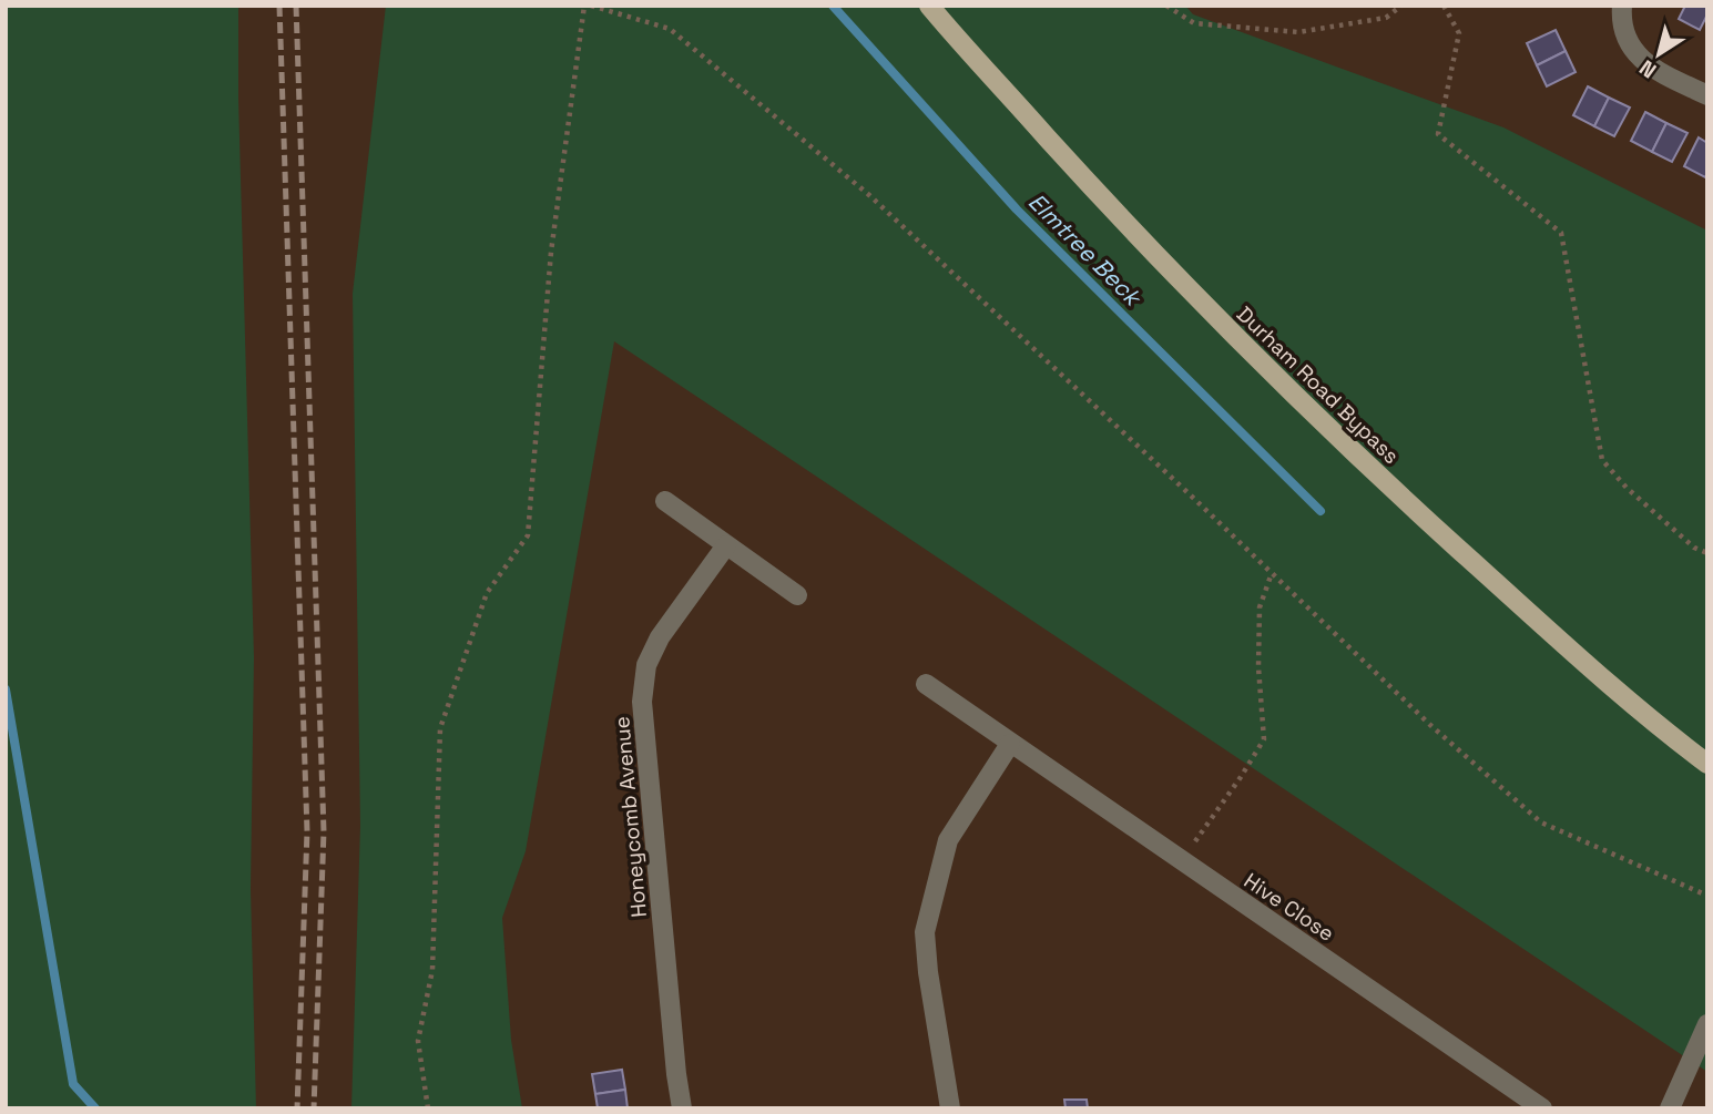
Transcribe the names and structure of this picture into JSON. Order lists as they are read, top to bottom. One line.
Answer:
{"streets":{"main road":["Durham Road Bypass"],"street":["Honeycomb Avenue","Hive Close"]},"water":["Elmtree Beck"],"north":"bottom left"}
